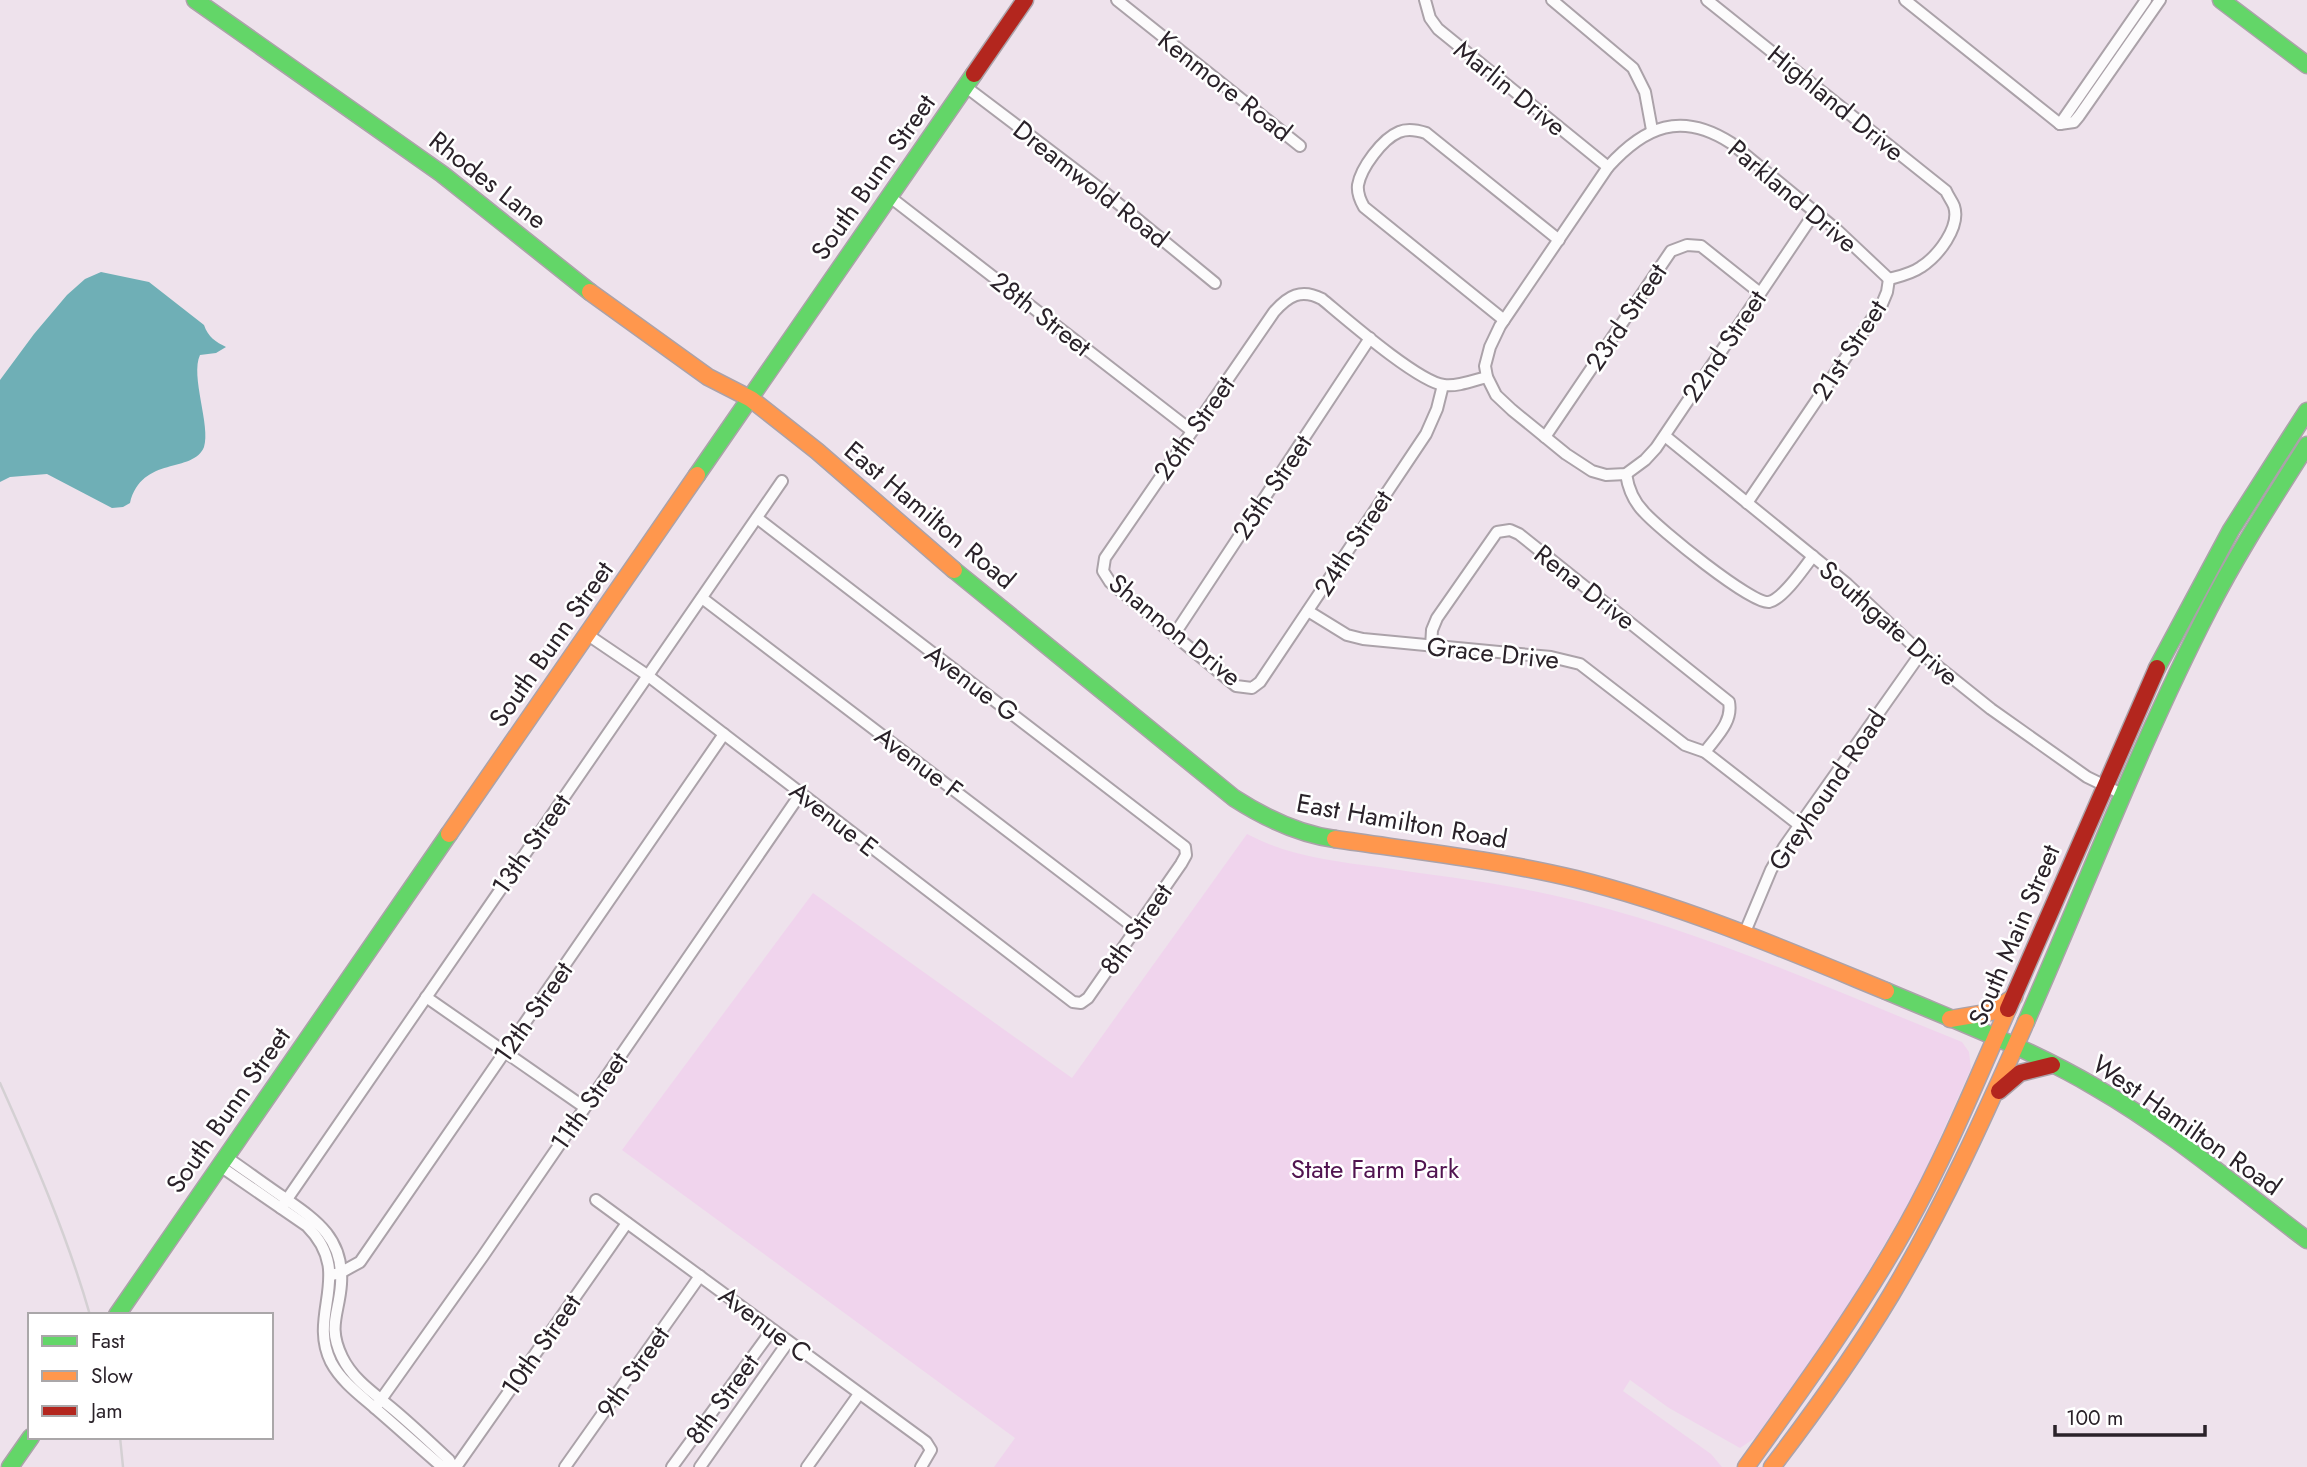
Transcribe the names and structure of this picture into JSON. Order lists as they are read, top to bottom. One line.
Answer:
{"streets":{"main road":["South Bunn Street","Rhodes Lane","East Hamilton Road","South Main Street","West Hamilton Road"],"street":["Kenmore Road","Marlin Drive","Highland Drive","Dreamwold Road","Parkland Drive","28th Street","23rd Street","22nd Street","21st Street","26th Street","25th Street","24th Street","Rena Drive","Southgate Drive","Shannon Drive","Grace Drive","Avenue G","Avenue F","Greyhound Road","Avenue E","13th Street","8th Street","12th Street","11th Street","Avenue C","10th Street","9th Street"]},"crossings":[["Highland Drive","21st Street"],["South Bunn Street","Rhodes Lane"],["South Bunn Street","Dreamwold Road"],["South Bunn Street","28th Street"],["South Bunn Street","East Hamilton Road"],["South Bunn Street","Avenue E"],["Rhodes Lane","East Hamilton Road"],["Parkland Drive","22nd Street"],["Parkland Drive","21st Street"],["28th Street","26th Street"],["23rd Street","22nd Street"],["22nd Street","Southgate Drive"],["21st Street","Southgate Drive"],["26th Street","25th Street"],["26th Street","Shannon Drive"],["25th Street","Shannon Drive"],["East Hamilton Road","Greyhound Road"],["East Hamilton Road","South Main Street"],["East Hamilton Road","West Hamilton Road"],["24th Street","Shannon Drive"],["24th Street","Grace Drive"],["Rena Drive","Grace Drive"],["Southgate Drive","Greyhound Road"],["Southgate Drive","South Main Street"],["Grace Drive","Greyhound Road"],["Avenue G","13th Street"],["Avenue G","8th Street"],["Avenue F","13th Street"],["Avenue F","8th Street"],["Avenue E","13th Street"],["Avenue E","8th Street"],["Avenue E","12th Street"],["Avenue E","11th Street"],["8th Street","Avenue C"],["South Main Street","West Hamilton Road"],["Avenue C","10th Street"],["Avenue C","9th Street"]],"parks":["State Farm Park"],"legend":["Fast","Slow","Jam"],"scale_bar":"100 m"}
